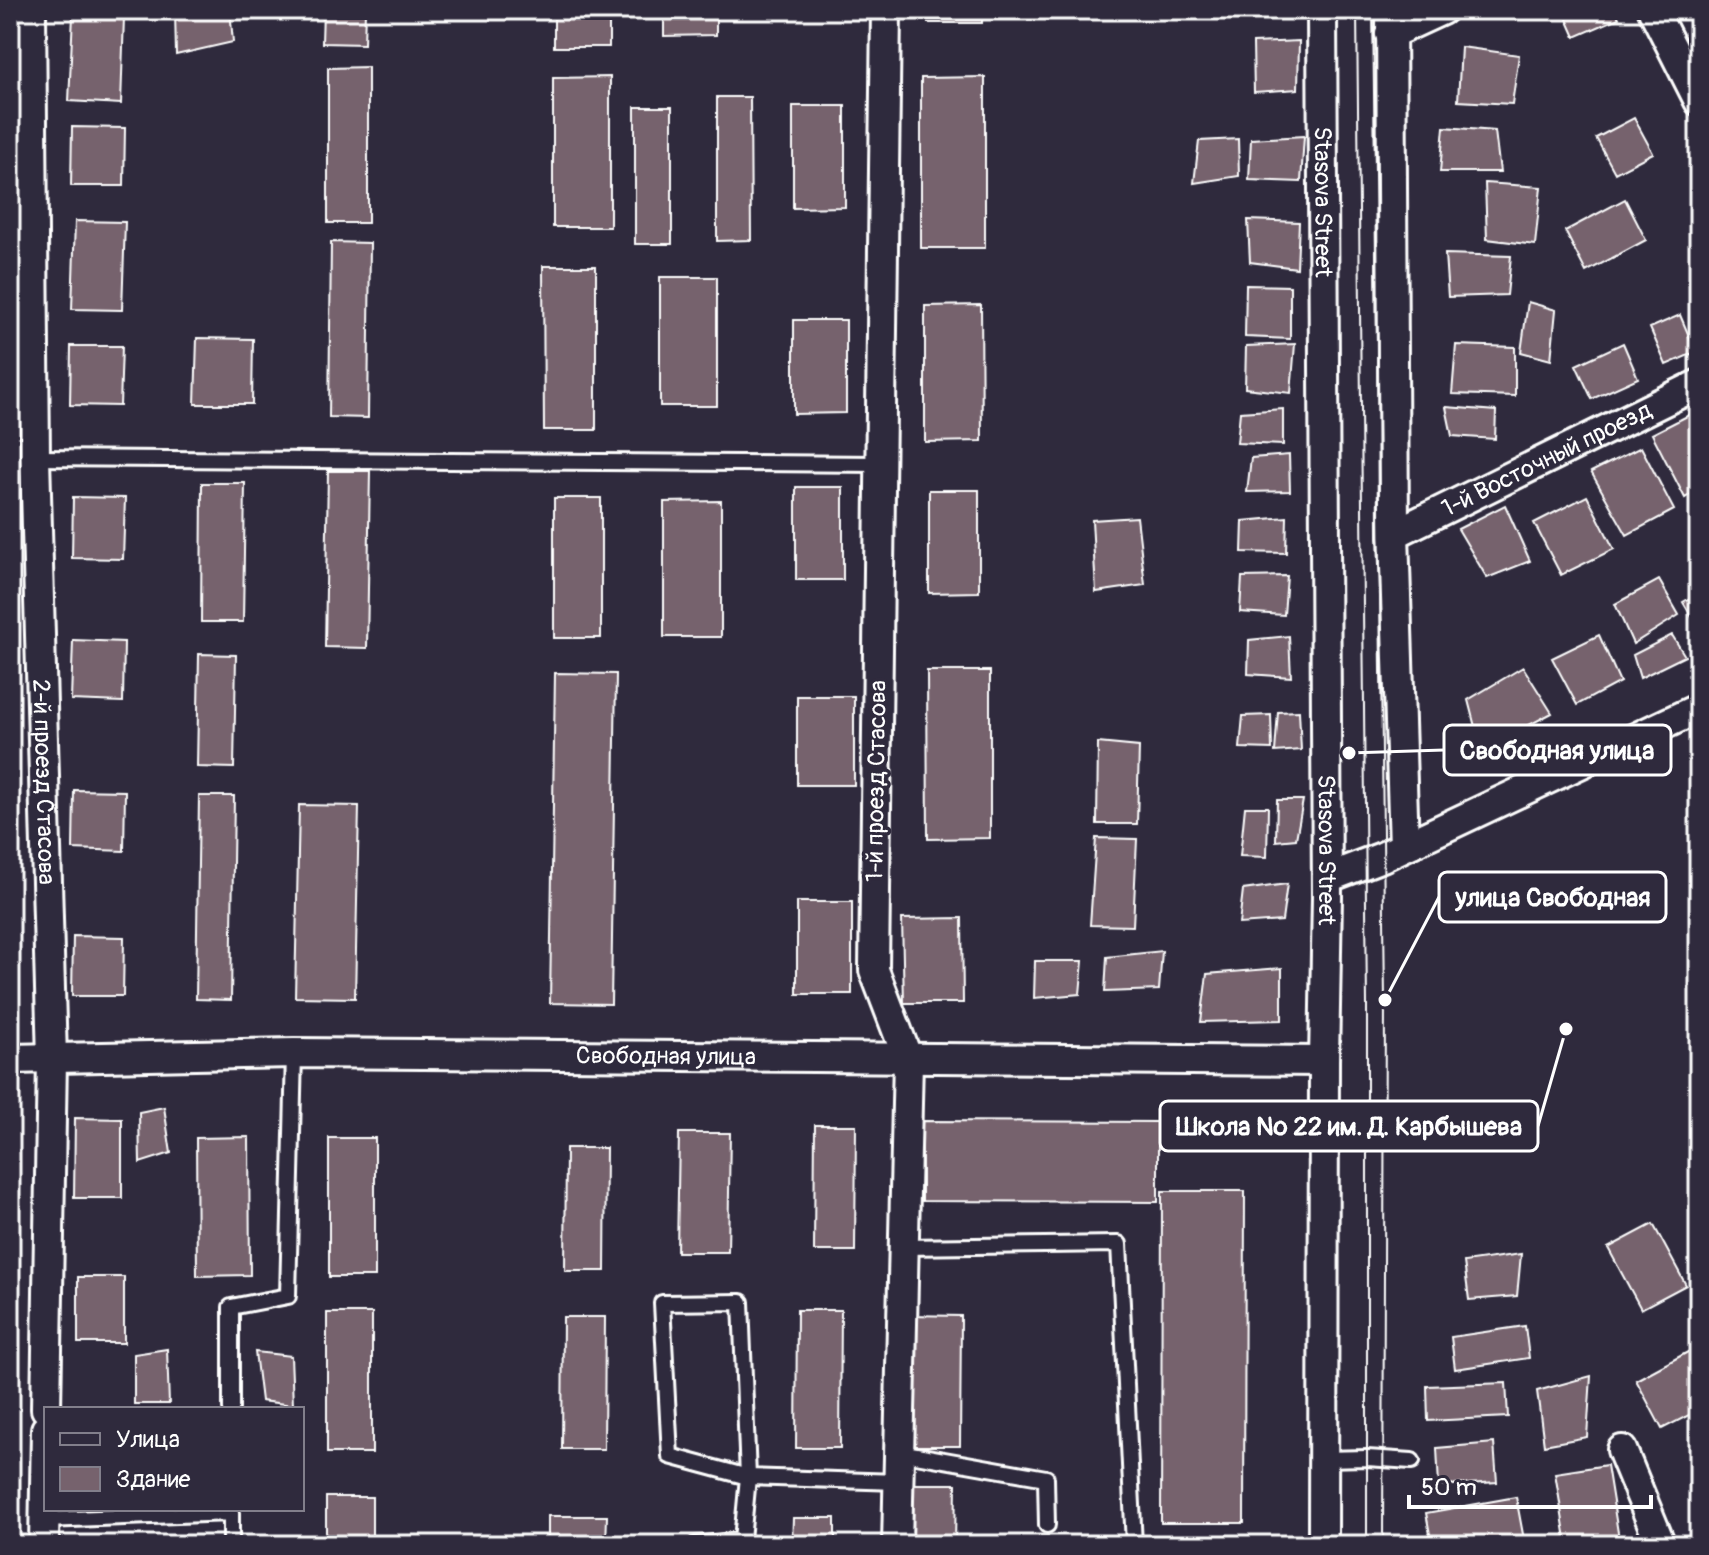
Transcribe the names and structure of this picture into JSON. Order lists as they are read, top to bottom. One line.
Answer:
{"streets":{"street":["Stasova Street","1-й Восточный проезд","2-й проезд Стасова","1-й проезд Стасова","Свободная улица"]},"crossings":[["Stasova Street","Свободная улица"],["2-й проезд Стасова","Свободная улица"],["1-й проезд Стасова","Свободная улица"]],"places":["Свободная улица","улица Свободная","Школа № 22 им. Д. Карбышева"],"legend":["Улица","Здание"],"scale_bar":"50 m"}
